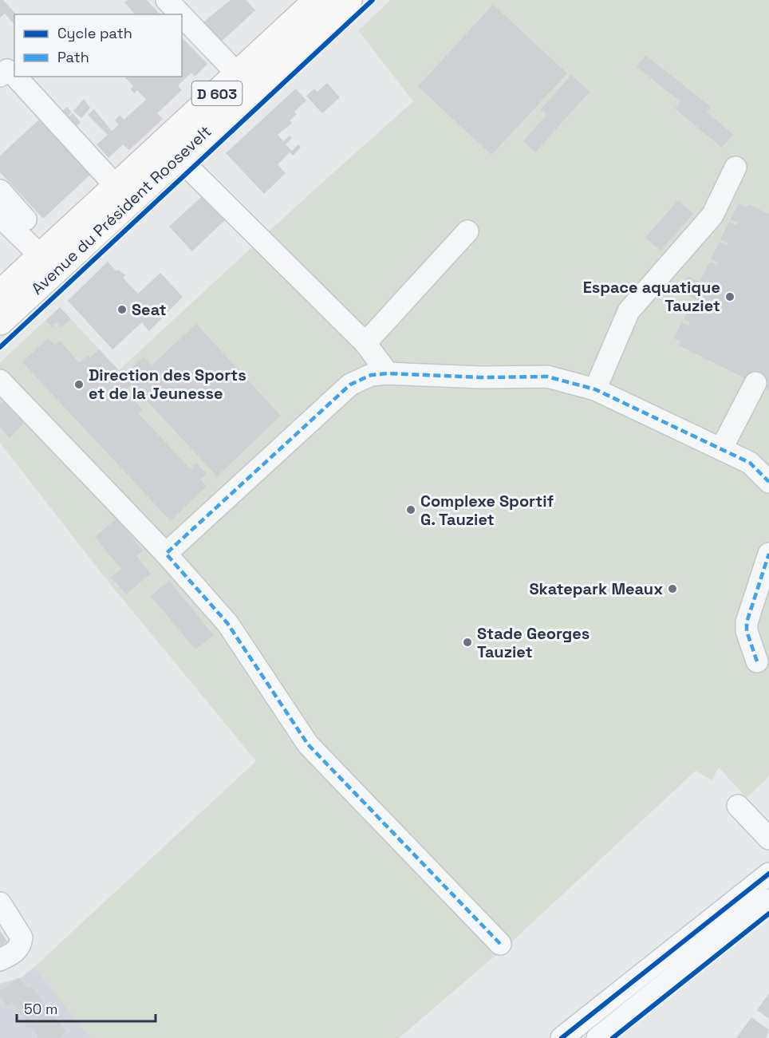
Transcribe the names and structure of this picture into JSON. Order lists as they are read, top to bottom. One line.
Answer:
{"streets":{"main road":["D 603","Avenue du Président Roosevelt"]},"places":["Espace aquatique Tauziet","Seat","Direction des Sports et de la Jeunesse","Complexe Sportif G. Tauziet","Skatepark Meaux","Stade Georges Tauziet"],"legend":["Cycle path","Path"],"scale_bar":"50 m"}
